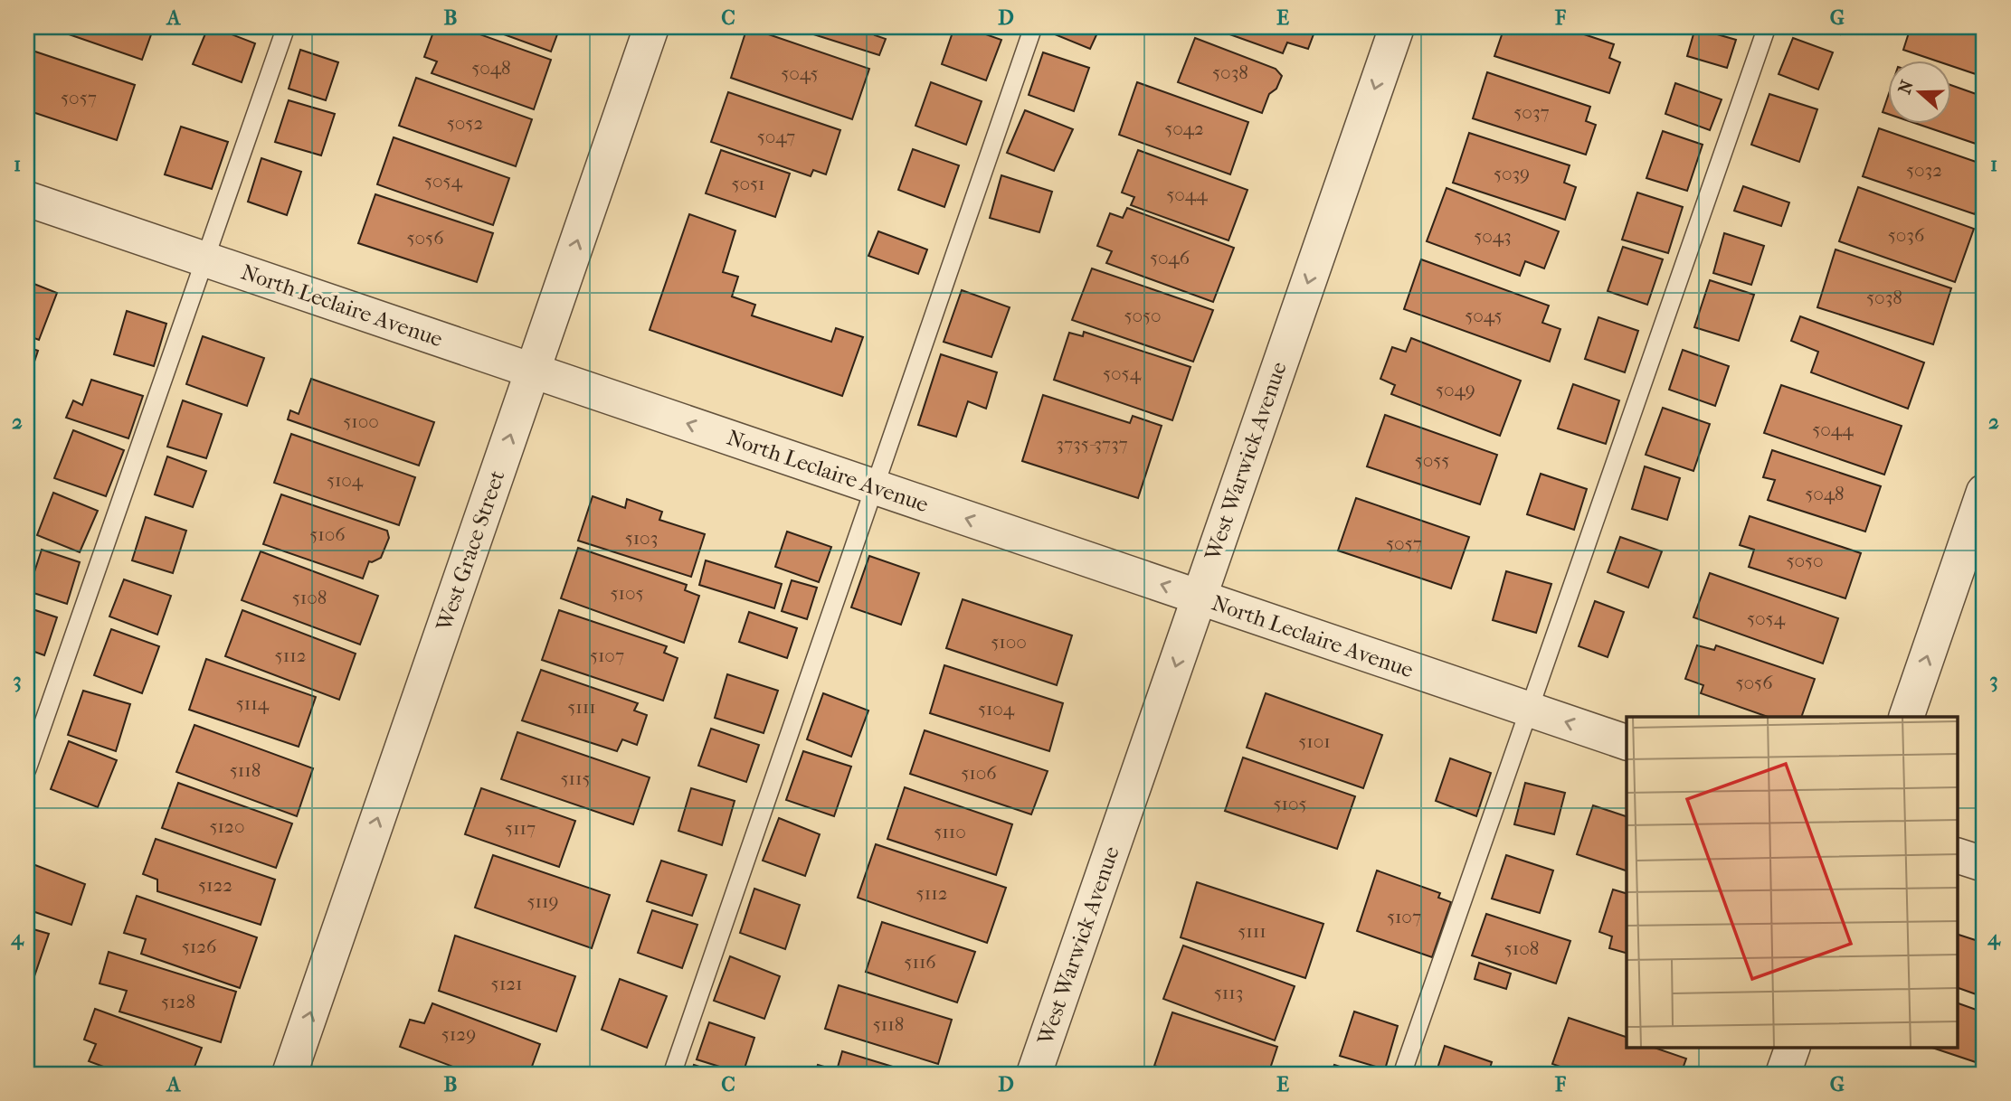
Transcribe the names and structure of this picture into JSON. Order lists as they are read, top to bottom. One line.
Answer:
{"streets":{"street":["North Leclaire Avenue","West Warwick Avenue","West Grace Street"]},"crossings":[["North Leclaire Avenue","West Warwick Avenue"],["North Leclaire Avenue","West Grace Street"]],"one_way":["North Leclaire Avenue","West Warwick Avenue","West Grace Street"],"house_numbers":["5048","5038","5045","5057","5037","5052","5042","5047","5032","5039","5054","5051","5044","5036","5043","5056","5046","5038","5050","5045","5054","5049","5100","5044","3735-3737","5055","5104","5048","5106","5103","5057","5050","5105","5108","5054","5100","5112","5107","5056","5114","5111","5104","5101","5118","5106","5115","5105","5120","5117","5110","5122","5112","5119","5107","5111","5126","5108","5116","5121","5113","5128","5118","5129"],"north":"left","grid":{"columns":["A","B","C","D","E","F","G"],"rows":["1","2","3","4"]}}
